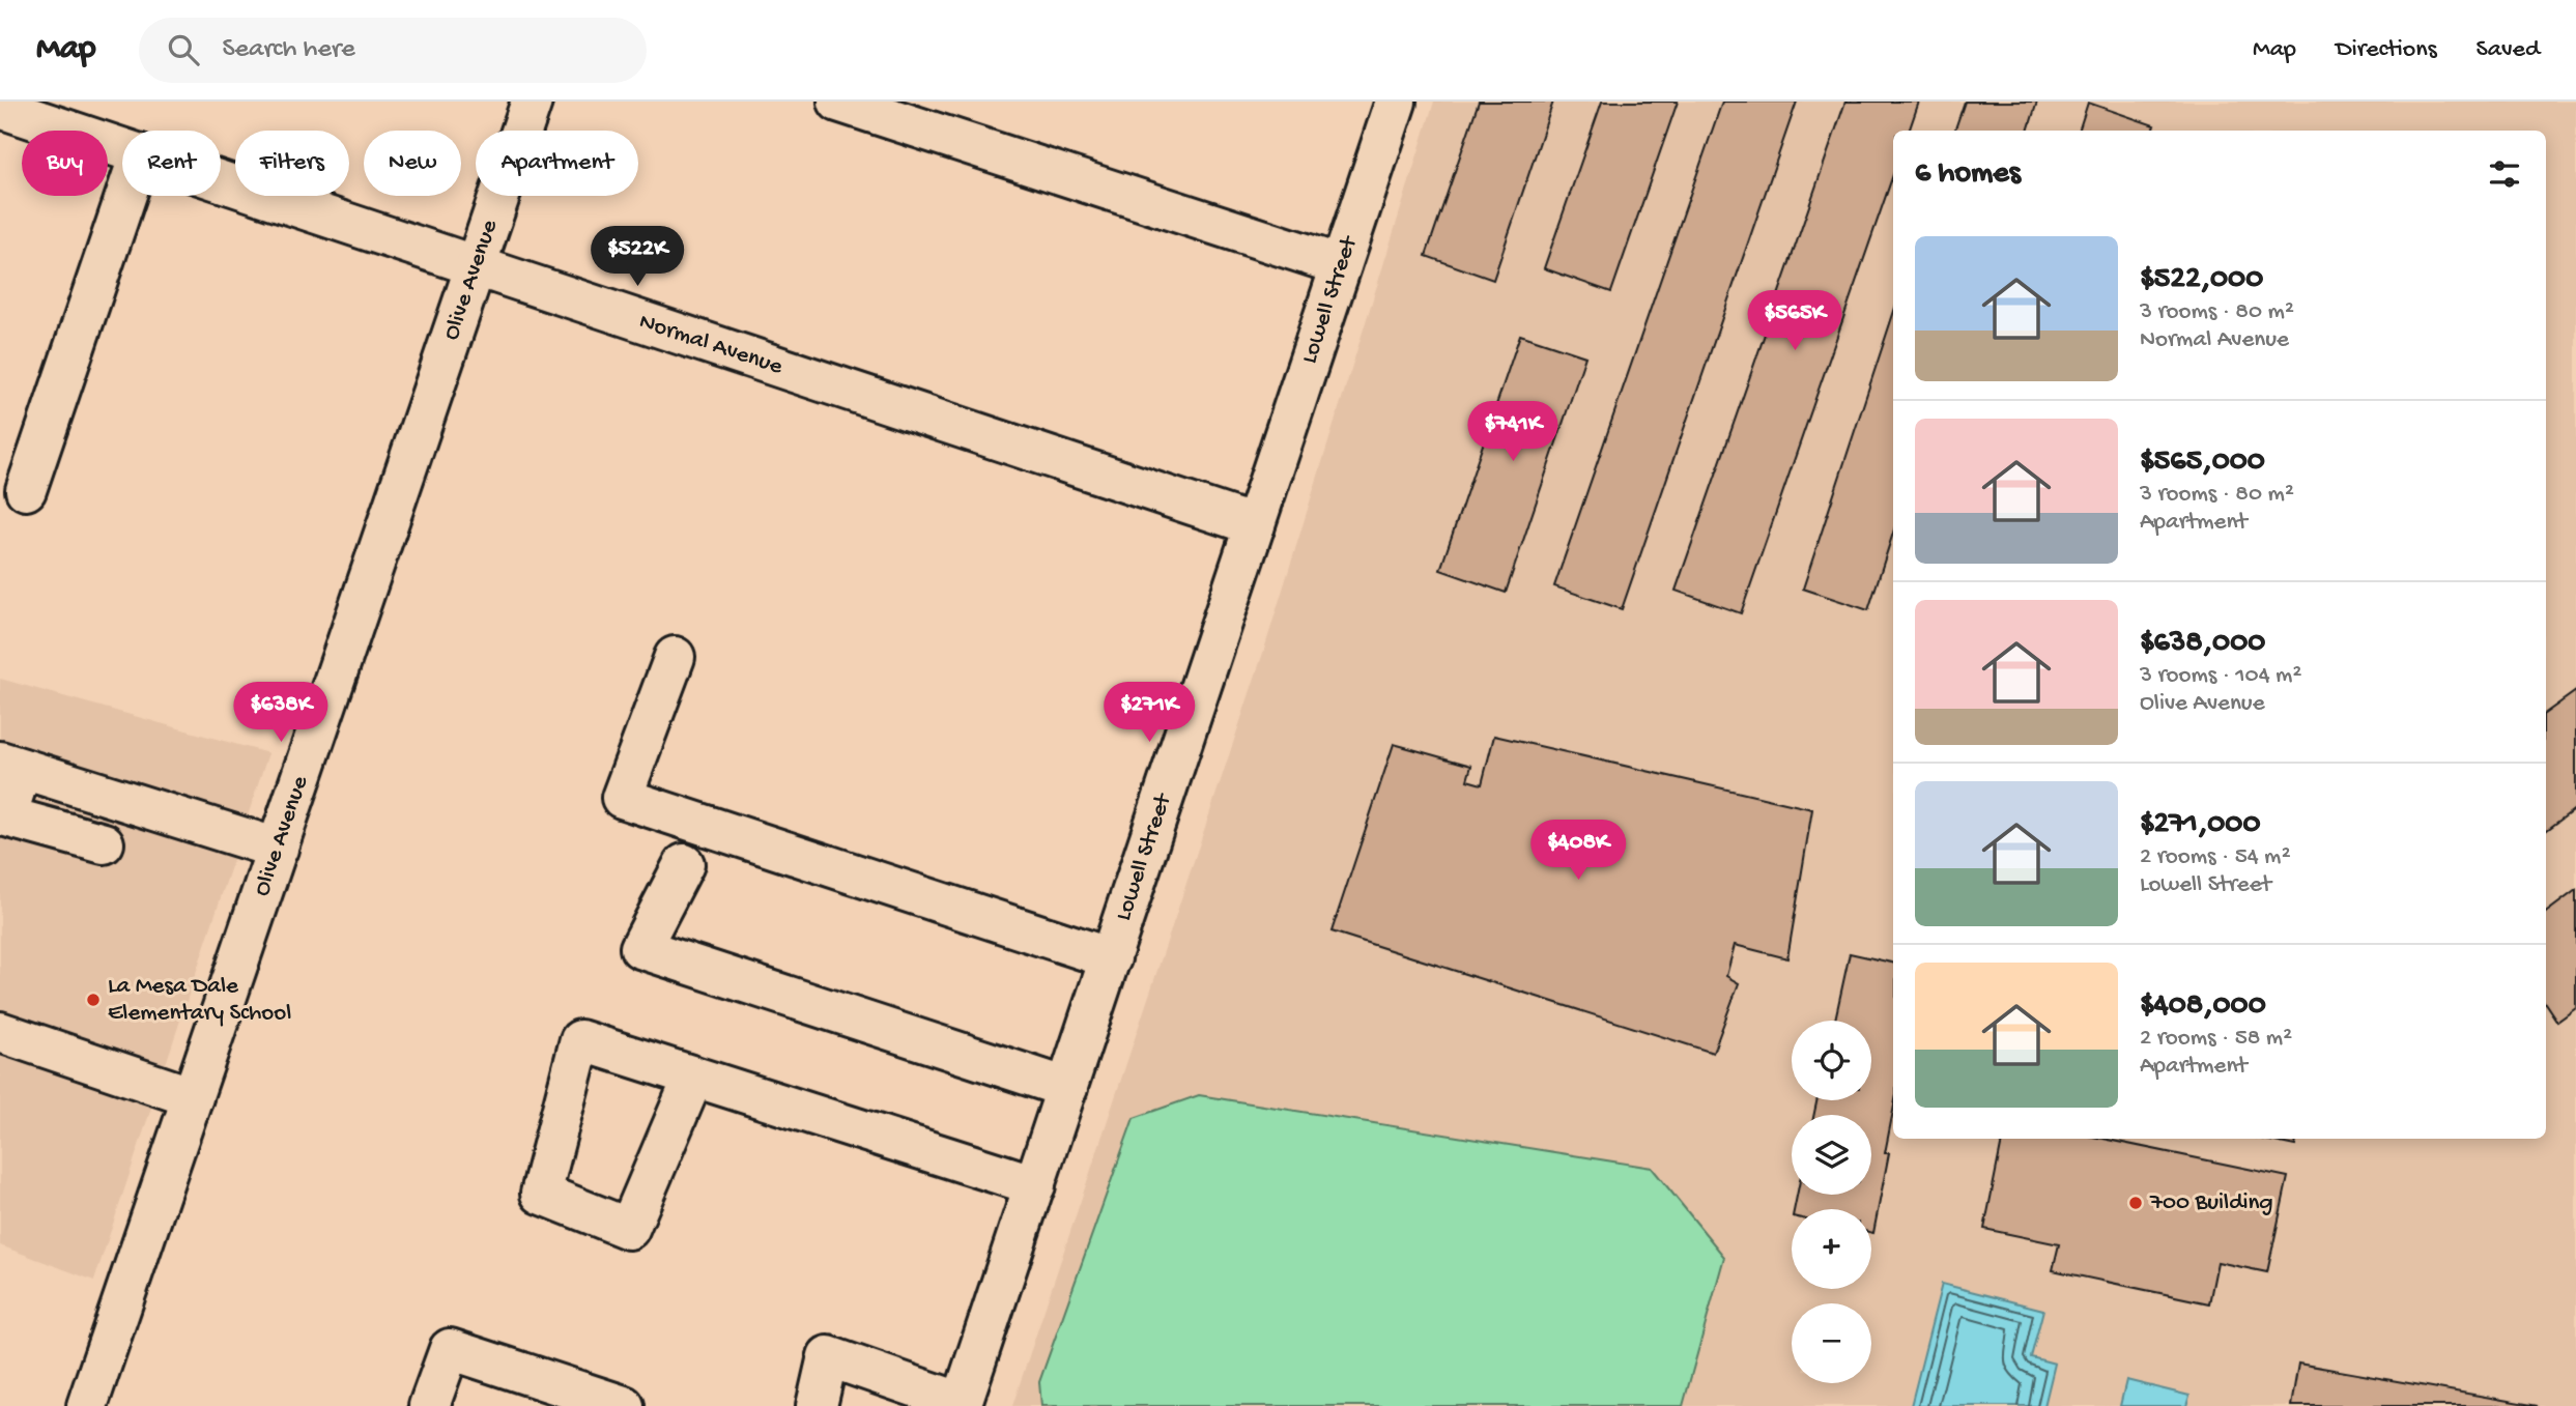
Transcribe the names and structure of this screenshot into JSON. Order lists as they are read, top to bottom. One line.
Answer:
{"streets":{"street":["Olive Avenue","Lowell Street","Normal Avenue"]},"crossings":[["Olive Avenue","Normal Avenue"],["Lowell Street","Normal Avenue"]],"places":["La Mesa Dale Elementary School","700 Building"],"page":{"header":"Map","search":"Search here","nav":["Map","Directions","Saved"],"chip":["Buy","Rent","Filters","New","Apartment"],"heading":"6 homes","list":[{"name":"$522,000","note":"3 rooms · 80 m² · Normal Avenue"},{"name":"$565,000","note":"3 rooms · 80 m² · Apartment"},{"name":"$638,000","note":"3 rooms · 104 m² · Olive Avenue"},{"name":"$271,000","note":"2 rooms · 54 m² · Lowell Street"},{"name":"$408,000","note":"2 rooms · 58 m² · Apartment"}],"price":["$522K","$565K","$741K","$638K","$271K","$408K"],"map_buttons":["+","−"]}}
